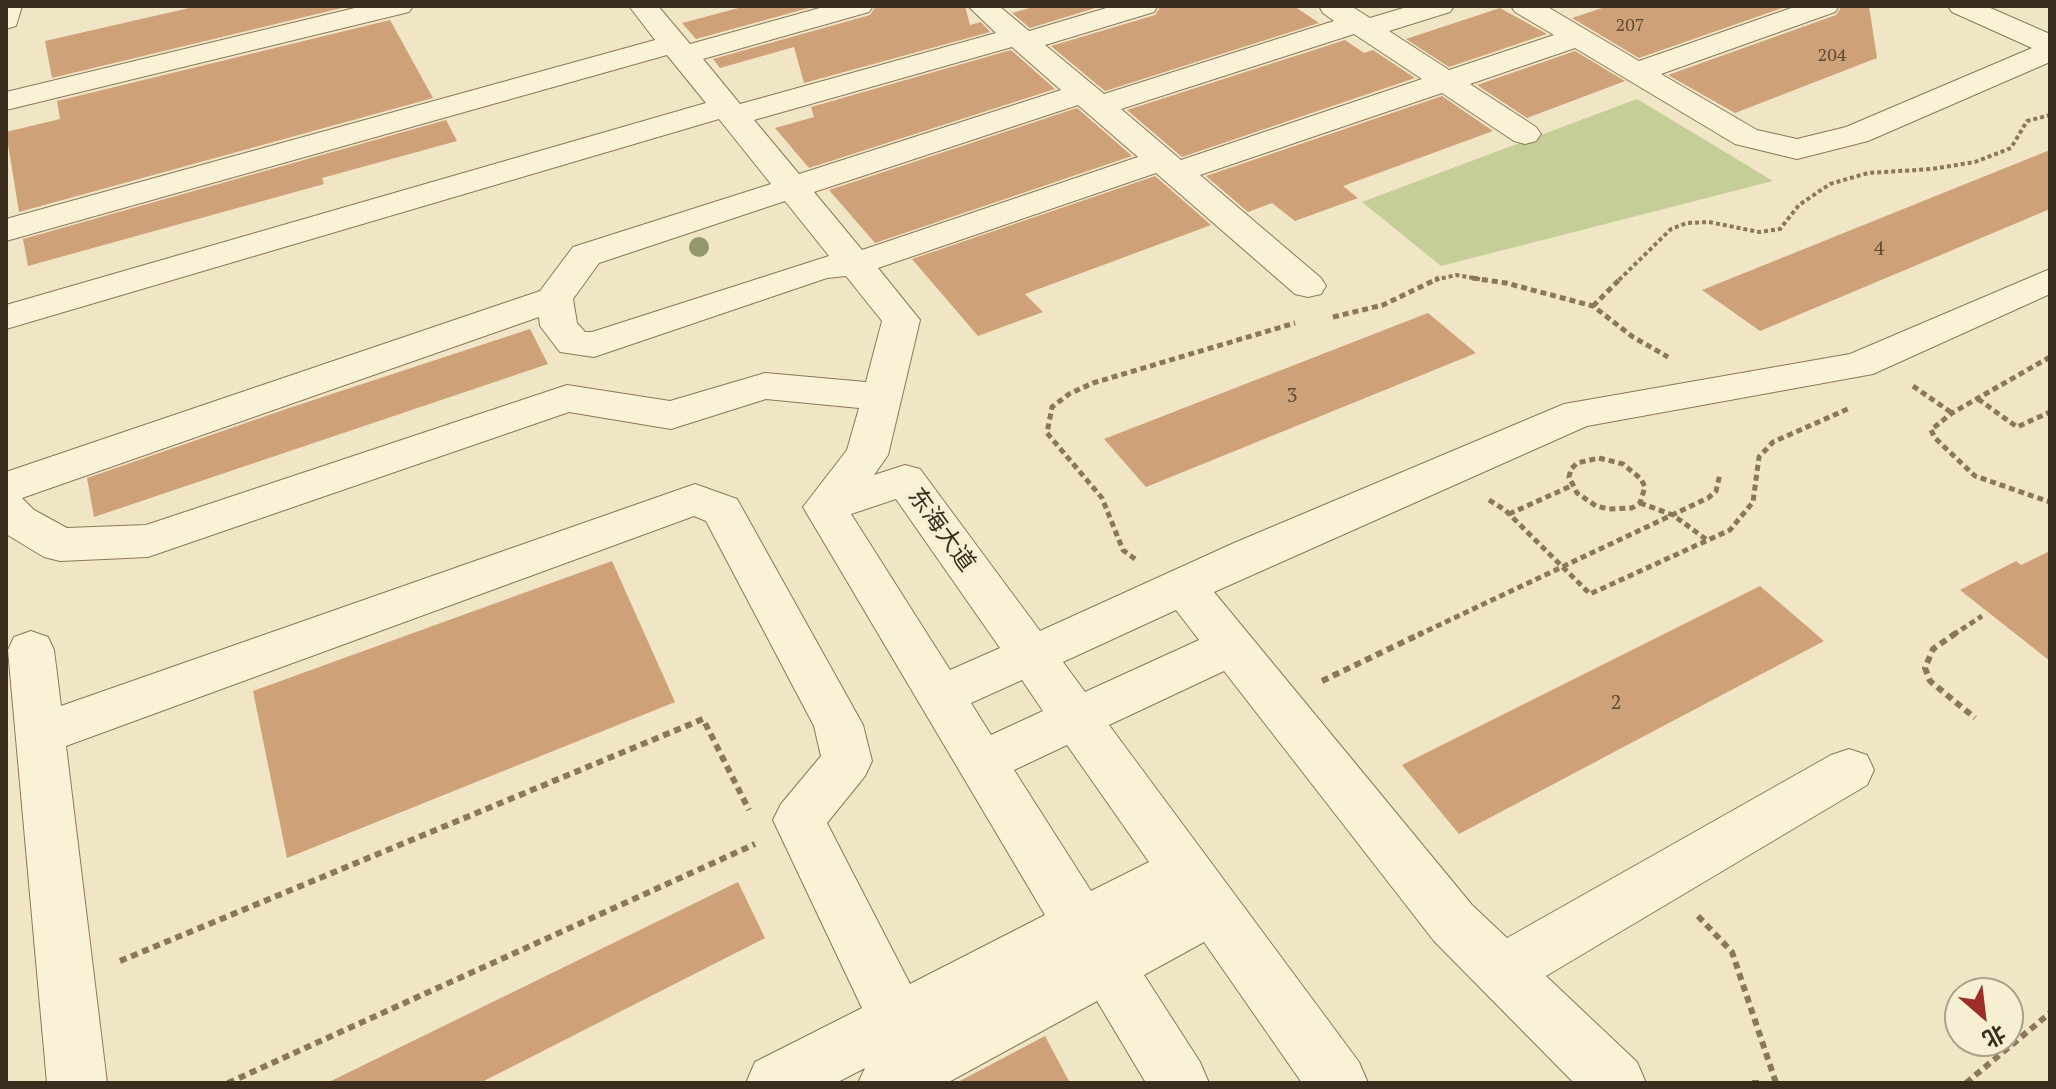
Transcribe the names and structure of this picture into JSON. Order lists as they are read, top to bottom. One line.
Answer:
{"streets":{"street":["东海大道"]},"house_numbers":["207","204","4","3","2"],"north":"bottom right"}
